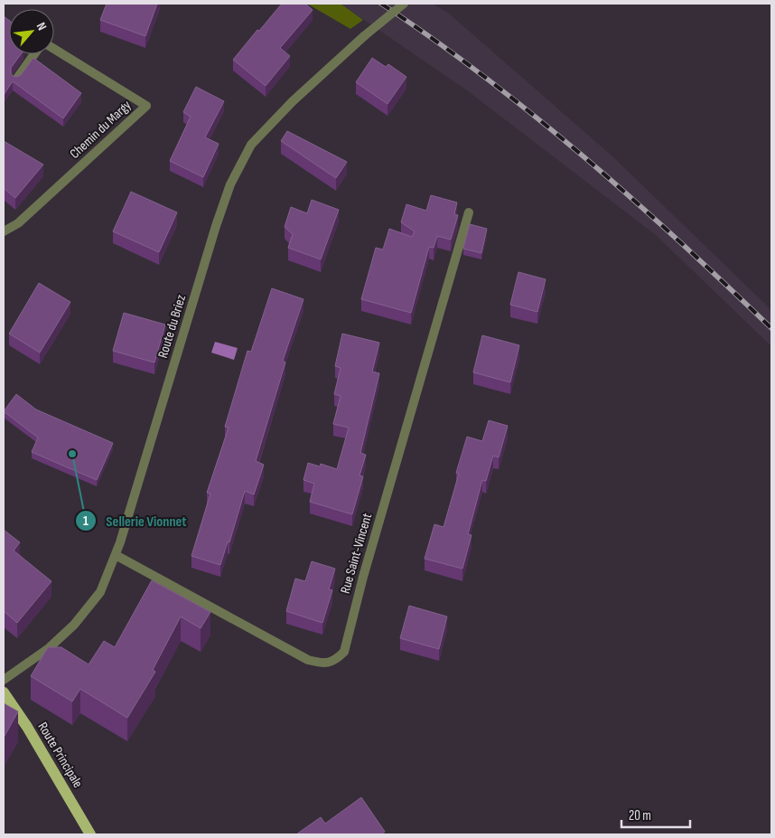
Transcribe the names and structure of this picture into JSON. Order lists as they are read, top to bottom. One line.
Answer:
{"streets":{"main road":["Route Principale"],"street":["Chemin du Margy","Route du Briez","Rue Saint-Vincent"]},"crossings":[["Route du Briez","Rue Saint-Vincent"]],"places":["Sellerie Vionnet"],"scale_bar":"20 m","north":"top right"}
